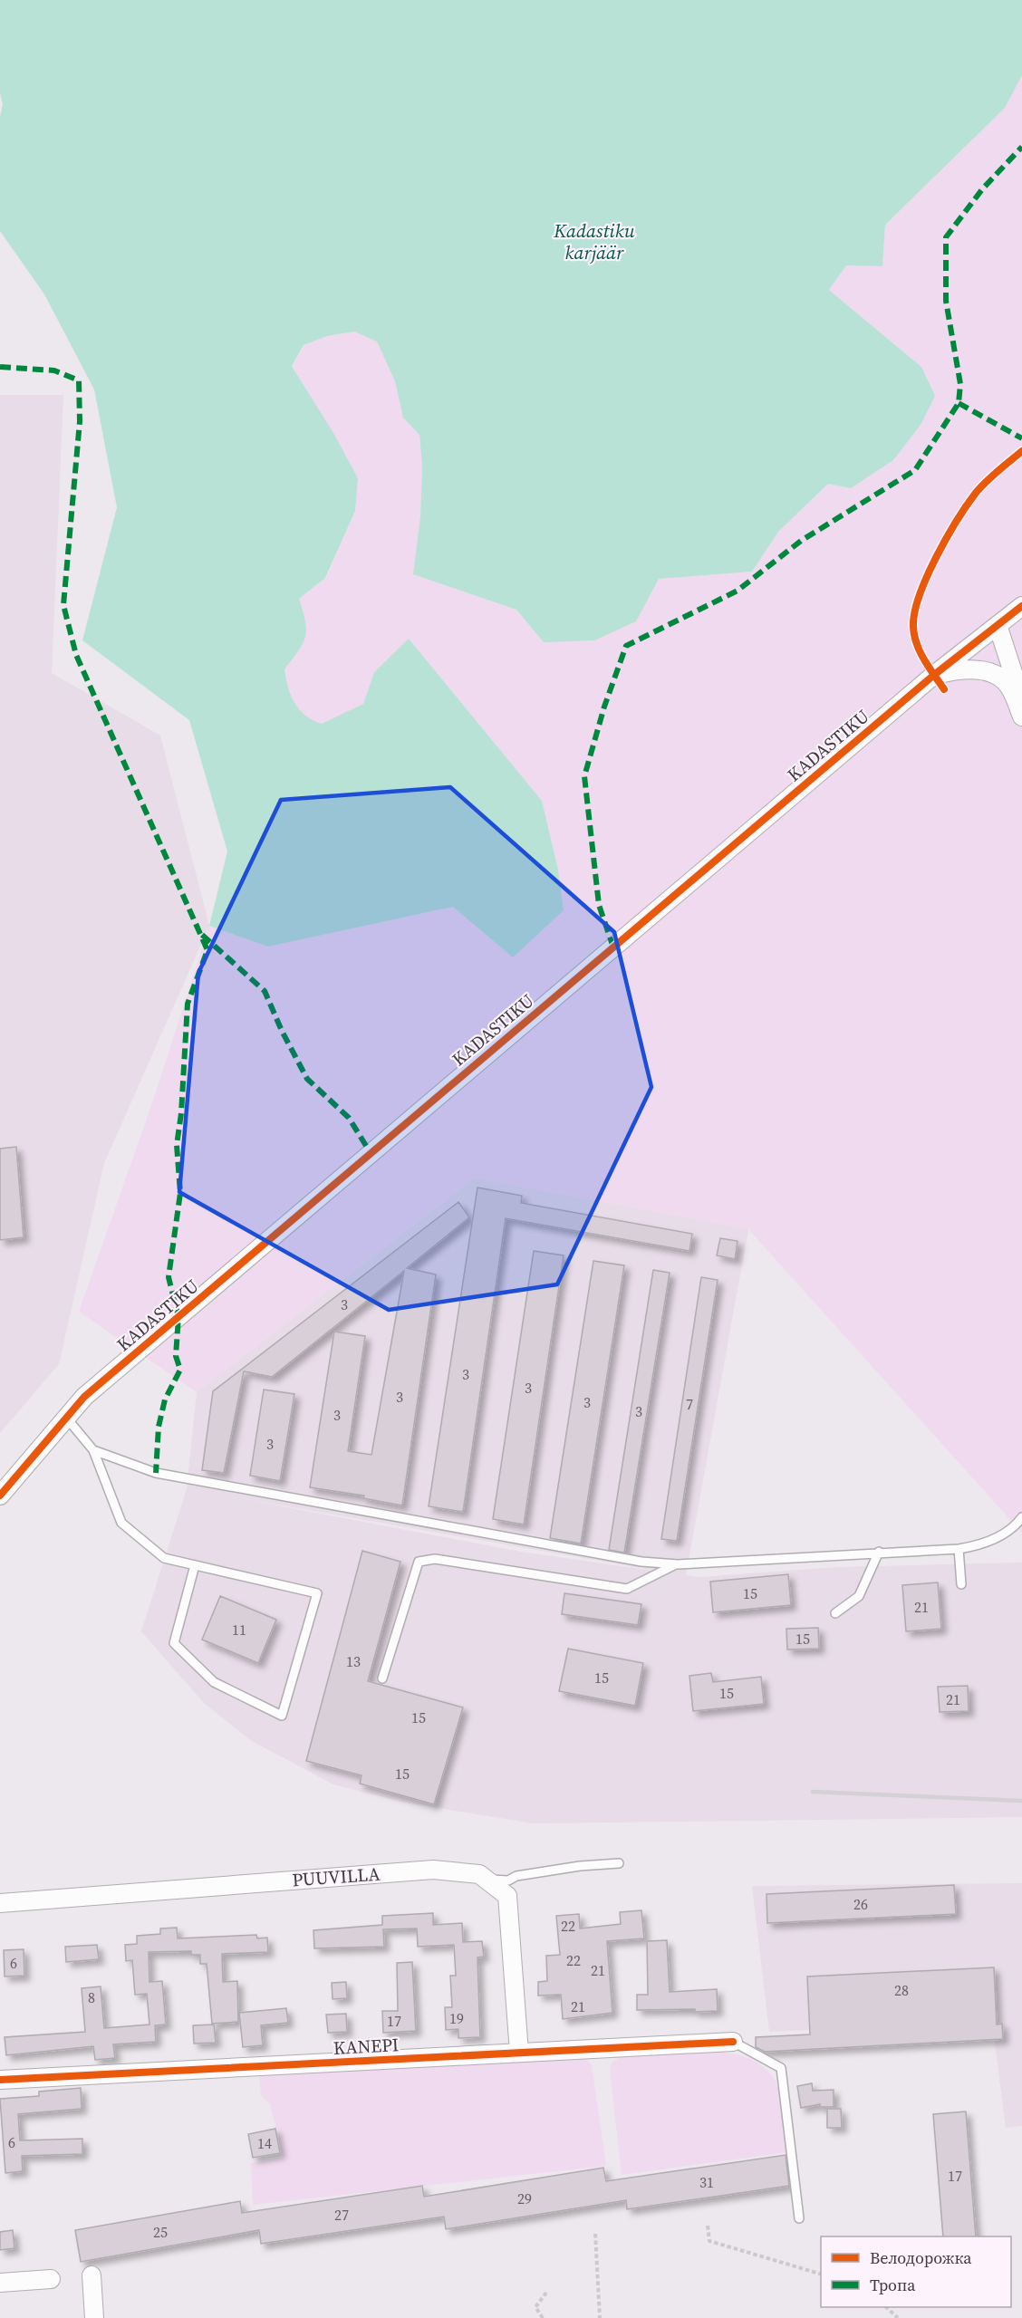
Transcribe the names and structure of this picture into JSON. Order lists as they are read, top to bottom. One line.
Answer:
{"streets":{"street":["KADASTIKU","PUUVILLA","KANEPI"]},"crossings":[["PUUVILLA","KANEPI"]],"water":["Kadastiku karjäär"],"house_numbers":["3","3","3","3","3","7","3","3","3","15","21","11","15","13","15","15","21","15","15","26","22","22","6","21","28","8","21","19","17","6","14","17","31","29","27","25"],"legend":["Велодорожка","Тропа"]}
